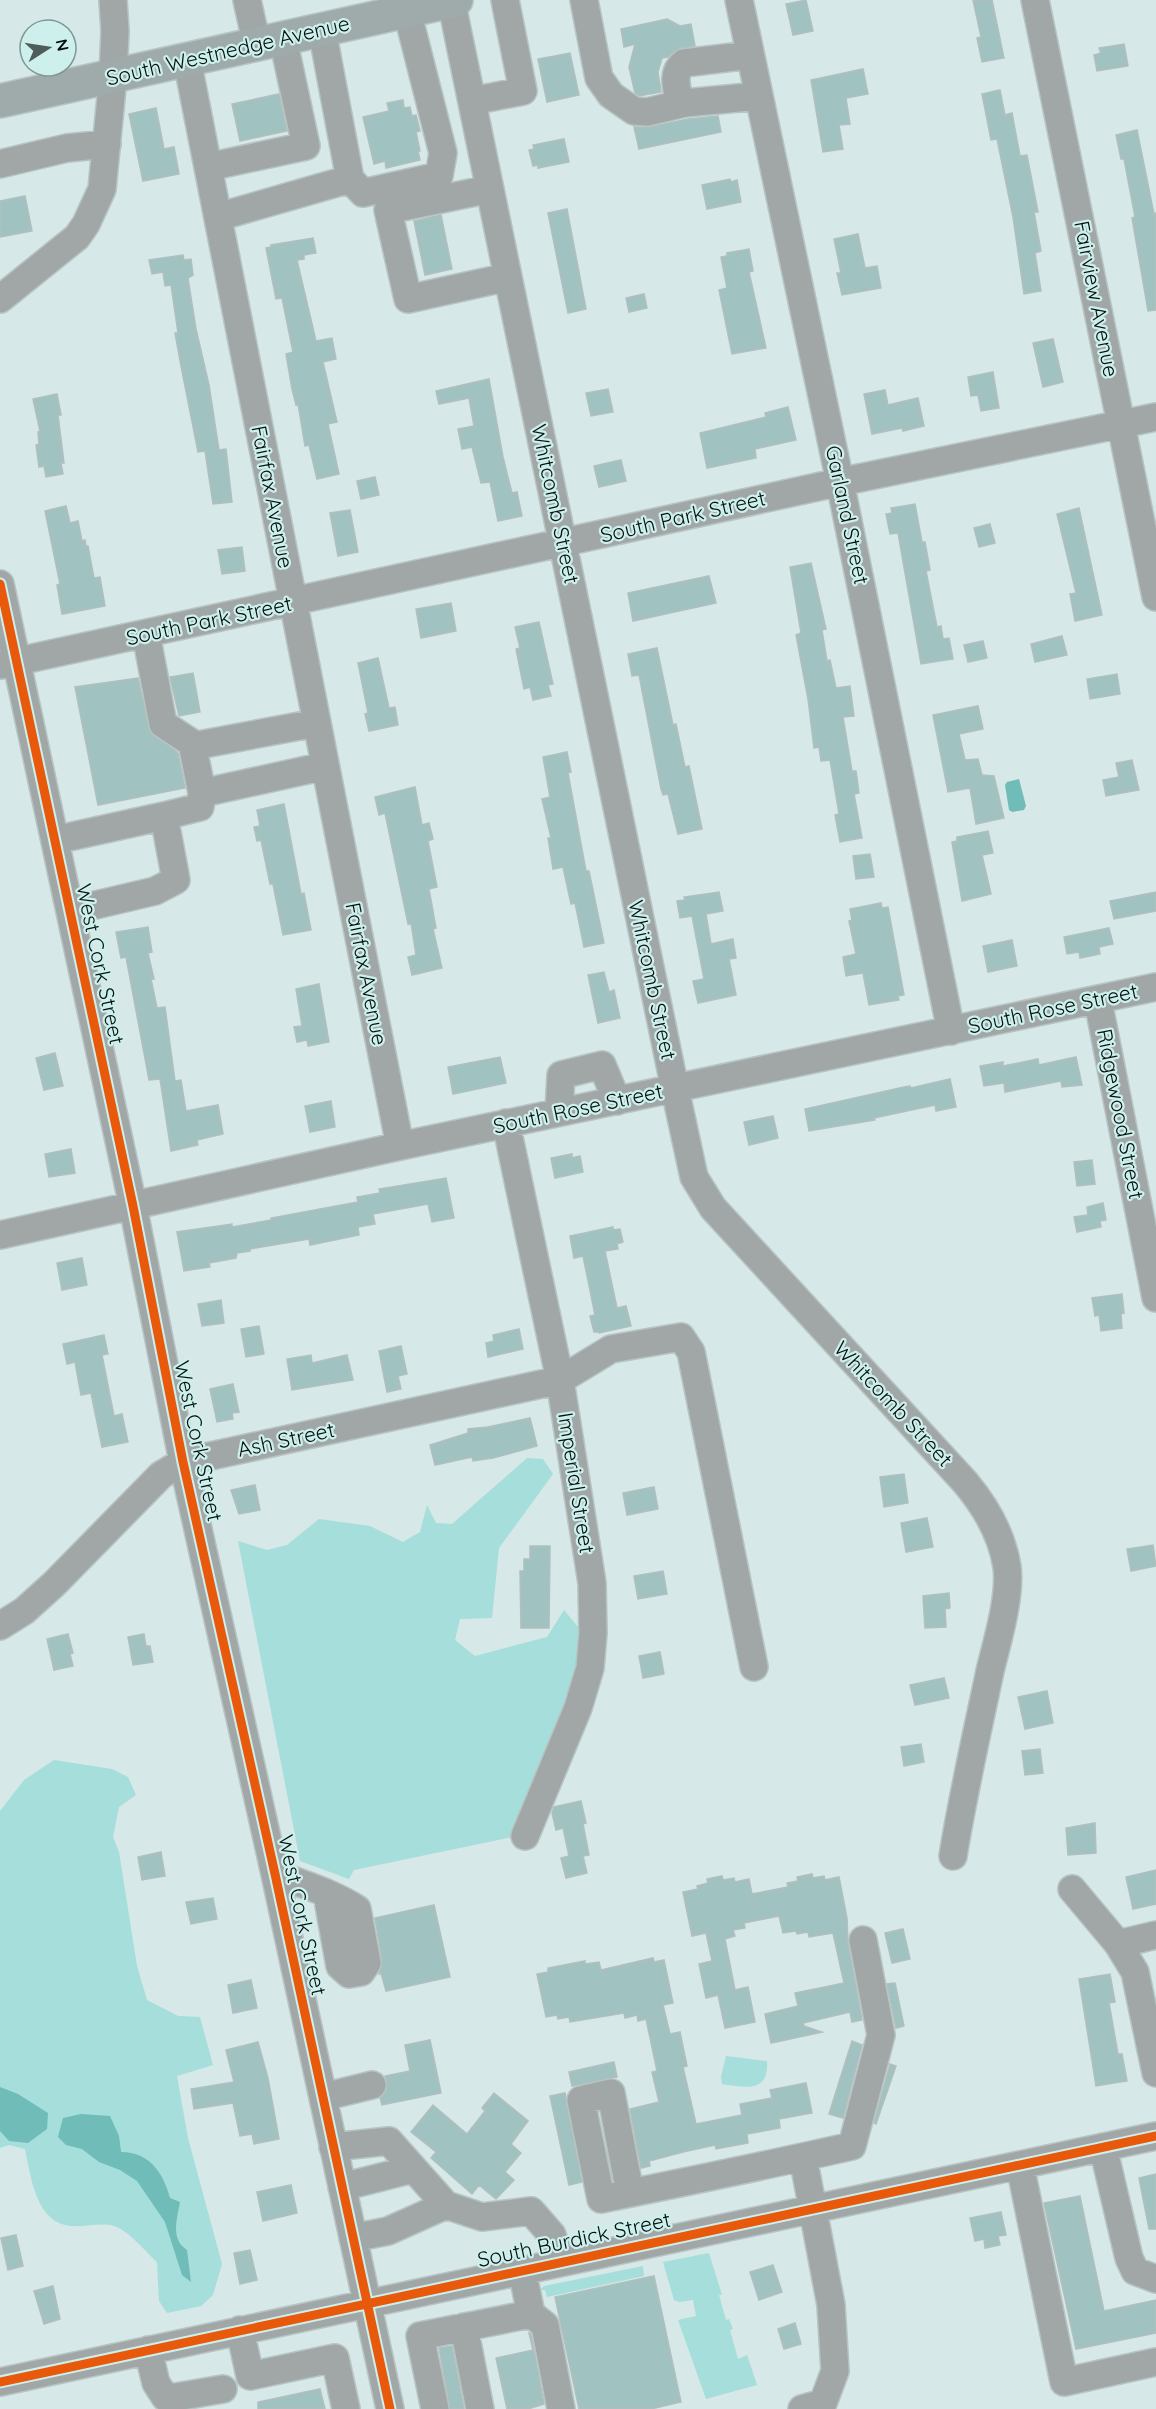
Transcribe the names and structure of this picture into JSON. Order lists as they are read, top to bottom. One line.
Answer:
{"streets":{"main road":["South Westnedge Avenue"],"street":["Fairview Avenue","Fairfax Avenue","Whitcomb Street","Garland Street","South Park Street","West Cork Street","South Rose Street","Ridgewood Street","Ash Street","Imperial Street","South Burdick Street"]},"crossings":[["South Westnedge Avenue","Fairfax Avenue"],["South Westnedge Avenue","Whitcomb Street"],["Fairview Avenue","South Park Street"],["Fairfax Avenue","South Park Street"],["Fairfax Avenue","South Rose Street"],["Whitcomb Street","South Park Street"],["Whitcomb Street","South Rose Street"],["Garland Street","South Park Street"],["Garland Street","South Rose Street"],["South Park Street","West Cork Street"],["West Cork Street","South Rose Street"],["West Cork Street","Ash Street"],["West Cork Street","South Burdick Street"],["South Rose Street","Ridgewood Street"],["South Rose Street","Imperial Street"],["Ash Street","Imperial Street"]],"north":"right"}
